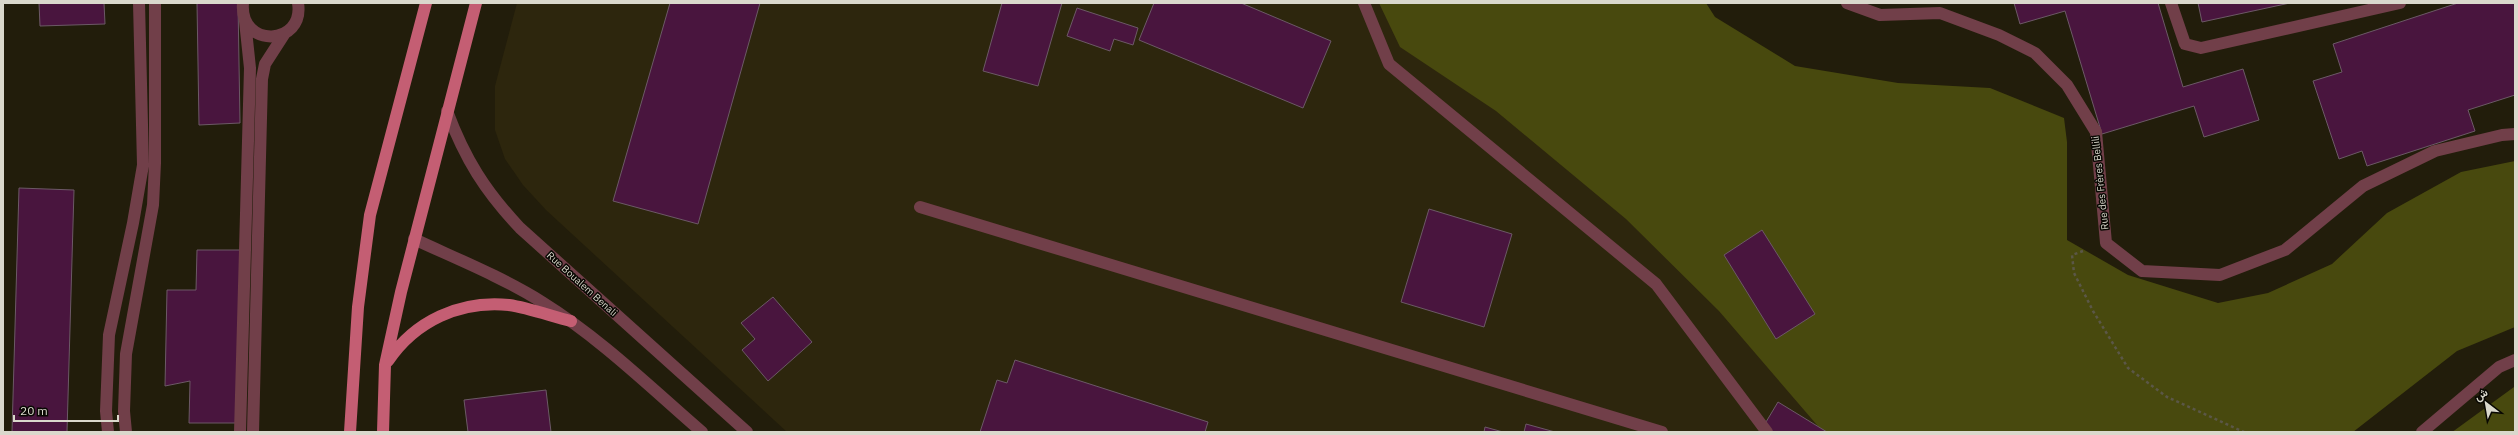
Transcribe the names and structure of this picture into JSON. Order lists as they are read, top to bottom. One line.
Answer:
{"streets":{"street":["Rue des Frères Bellili","Rue Boualem Benali"]},"scale_bar":"20 m","north":"top left"}
